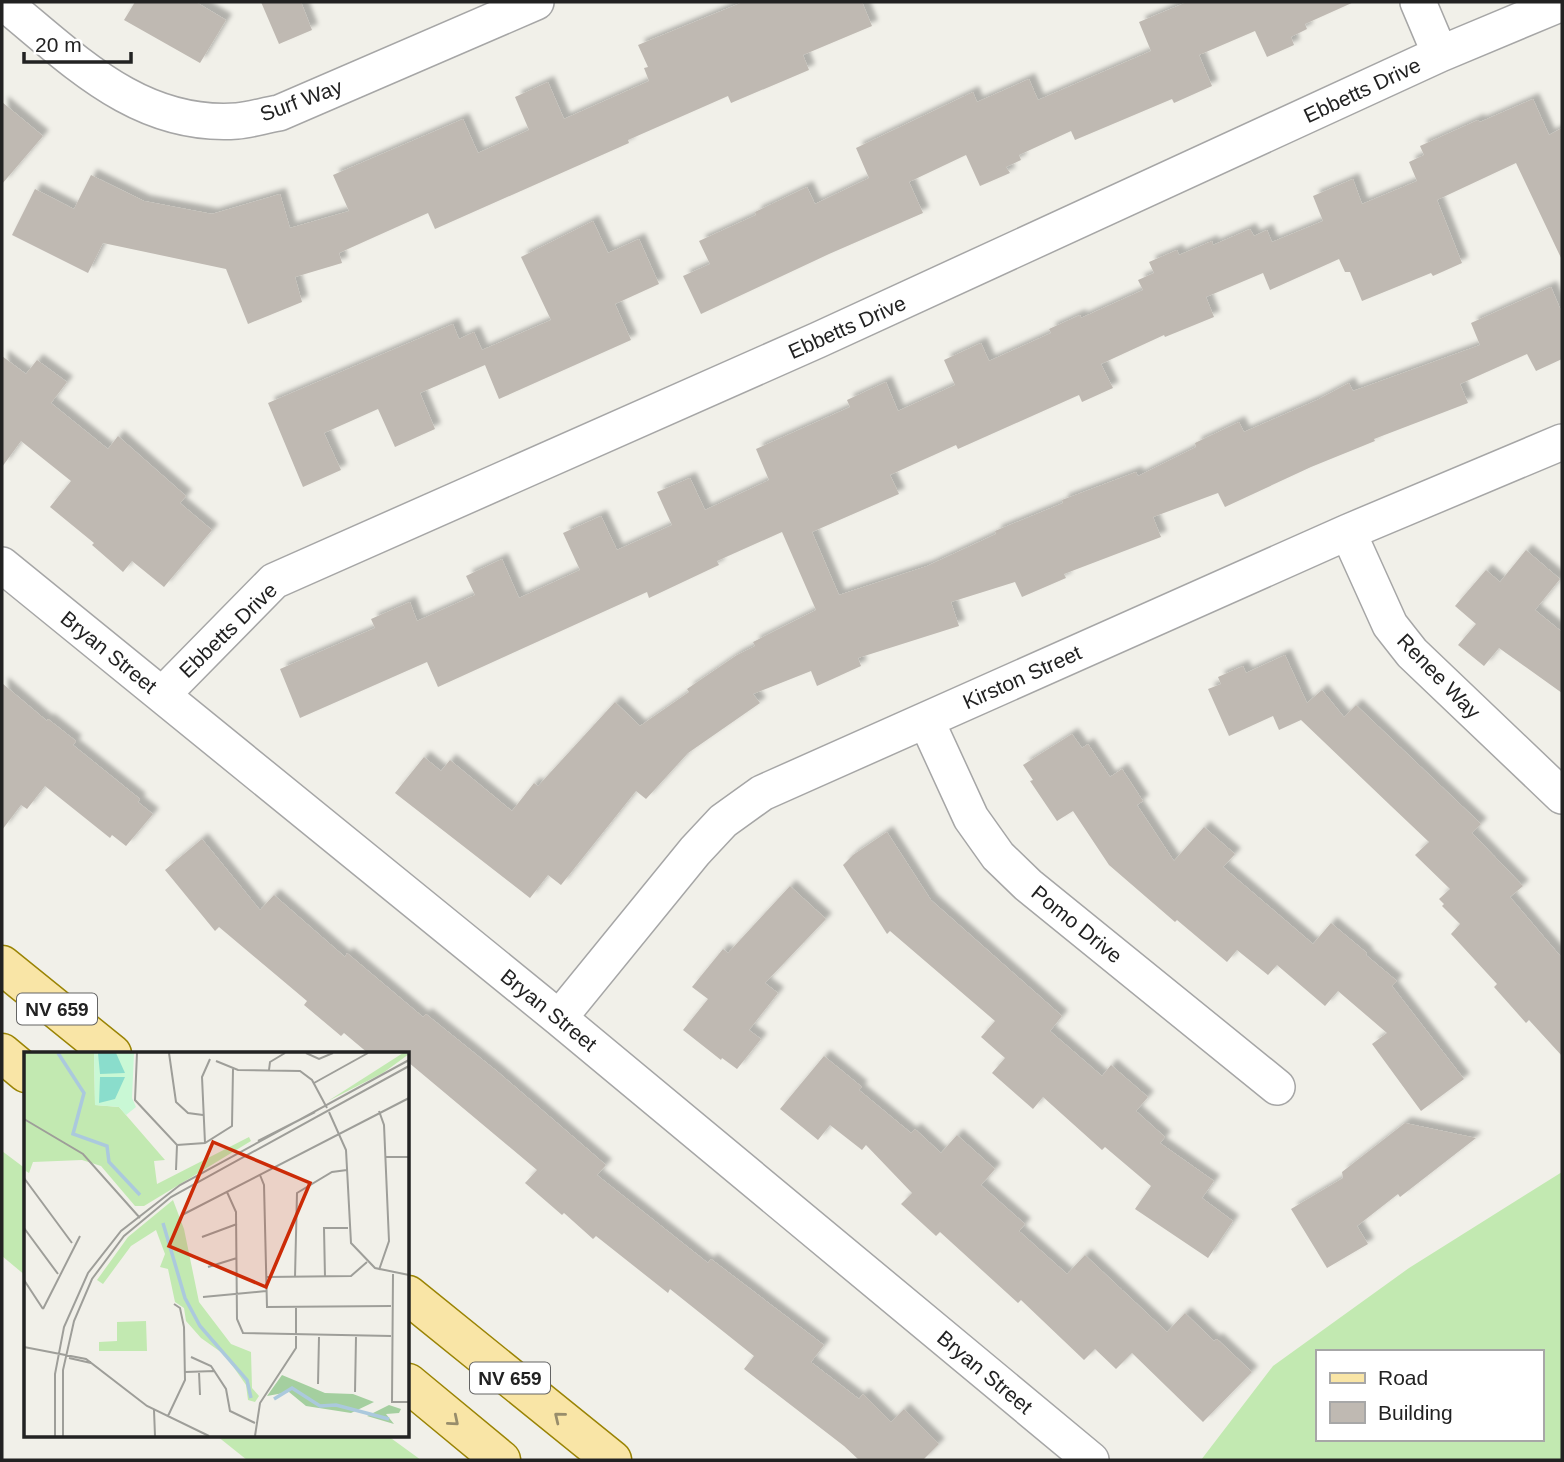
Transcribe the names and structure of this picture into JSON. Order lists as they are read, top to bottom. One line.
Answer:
{"streets":{"main road":["NV 659"],"street":["Ebbetts Drive","Surf Way","Bryan Street","Renee Way","Kirston Street","Pomo Drive"]},"crossings":[["Ebbetts Drive","Bryan Street"],["Bryan Street","Kirston Street"],["Renee Way","Kirston Street"],["Kirston Street","Pomo Drive"]],"legend":["Road","Building"],"scale_bar":"20 m"}
